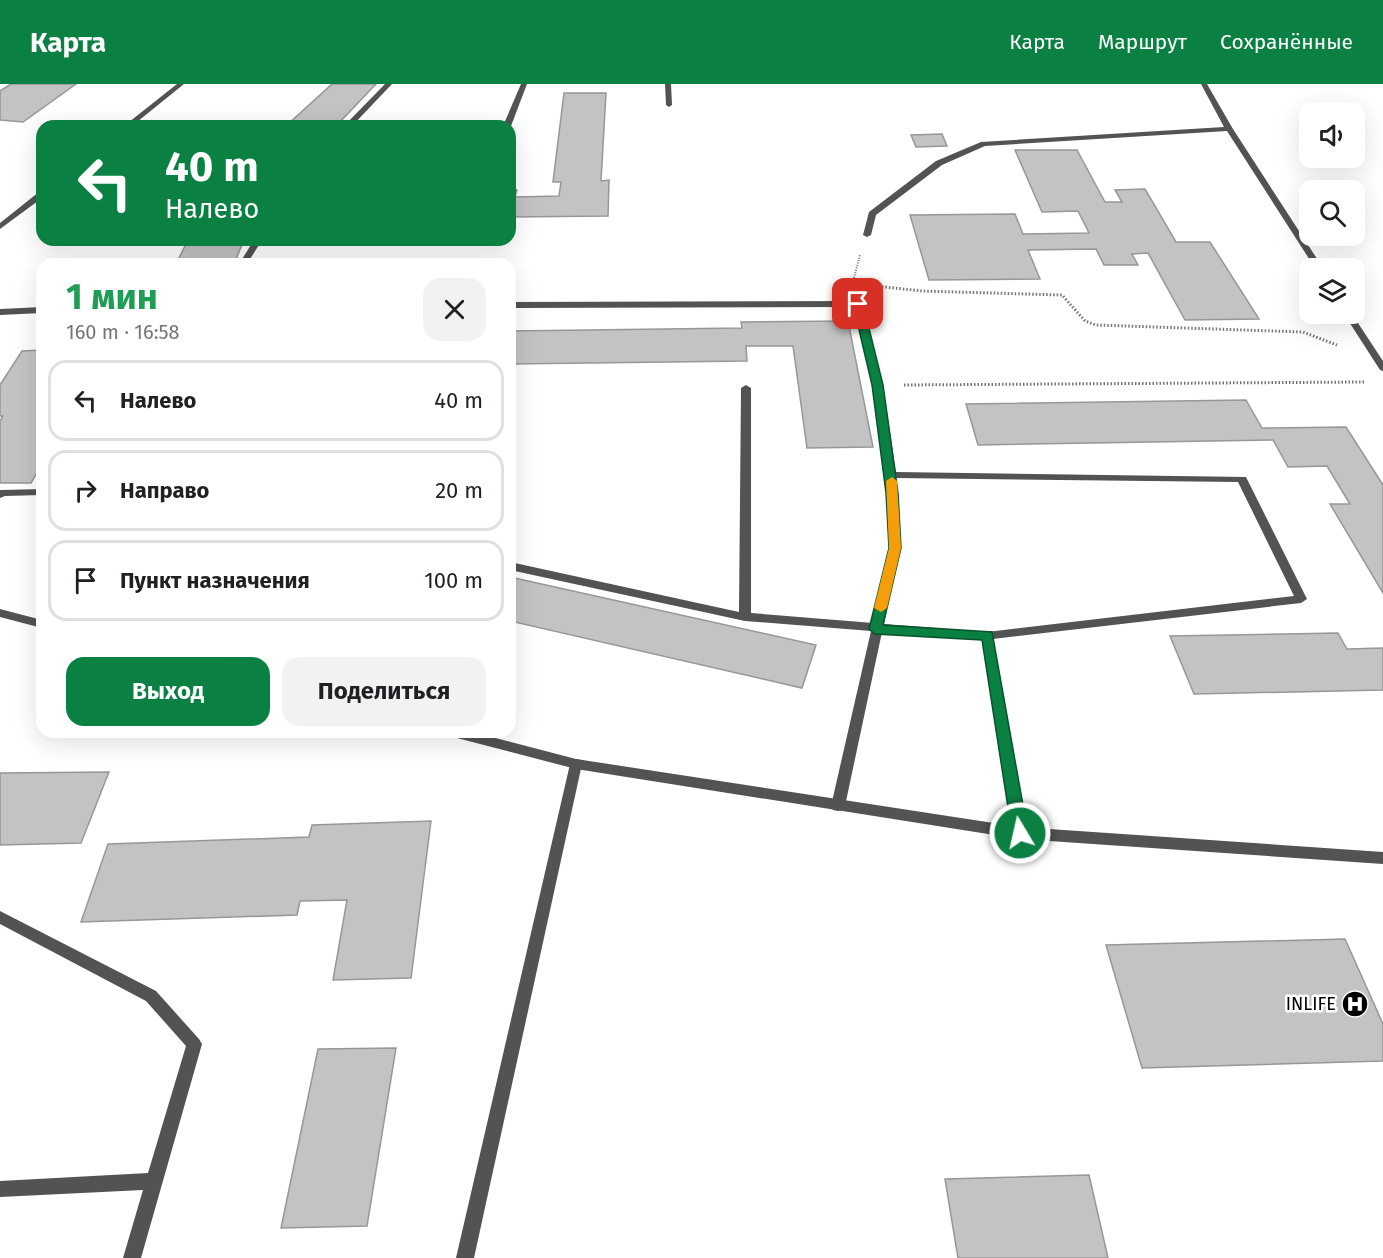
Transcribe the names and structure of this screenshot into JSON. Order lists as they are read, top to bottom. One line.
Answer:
{"places":{"hospital":["INLIFE"]},"page":{"header":"Карта","nav":["Карта","Маршрут","Сохранённые"],"turn":["40 m","Налево"],"heading":["1 мин","160 m · 16:58"],"list":[{"name":"Налево","value":"40 m"},{"name":"Направо","value":"20 m"},{"name":"Пункт назначения","value":"100 m"}],"buttons":["Выход","Поделиться"]}}
